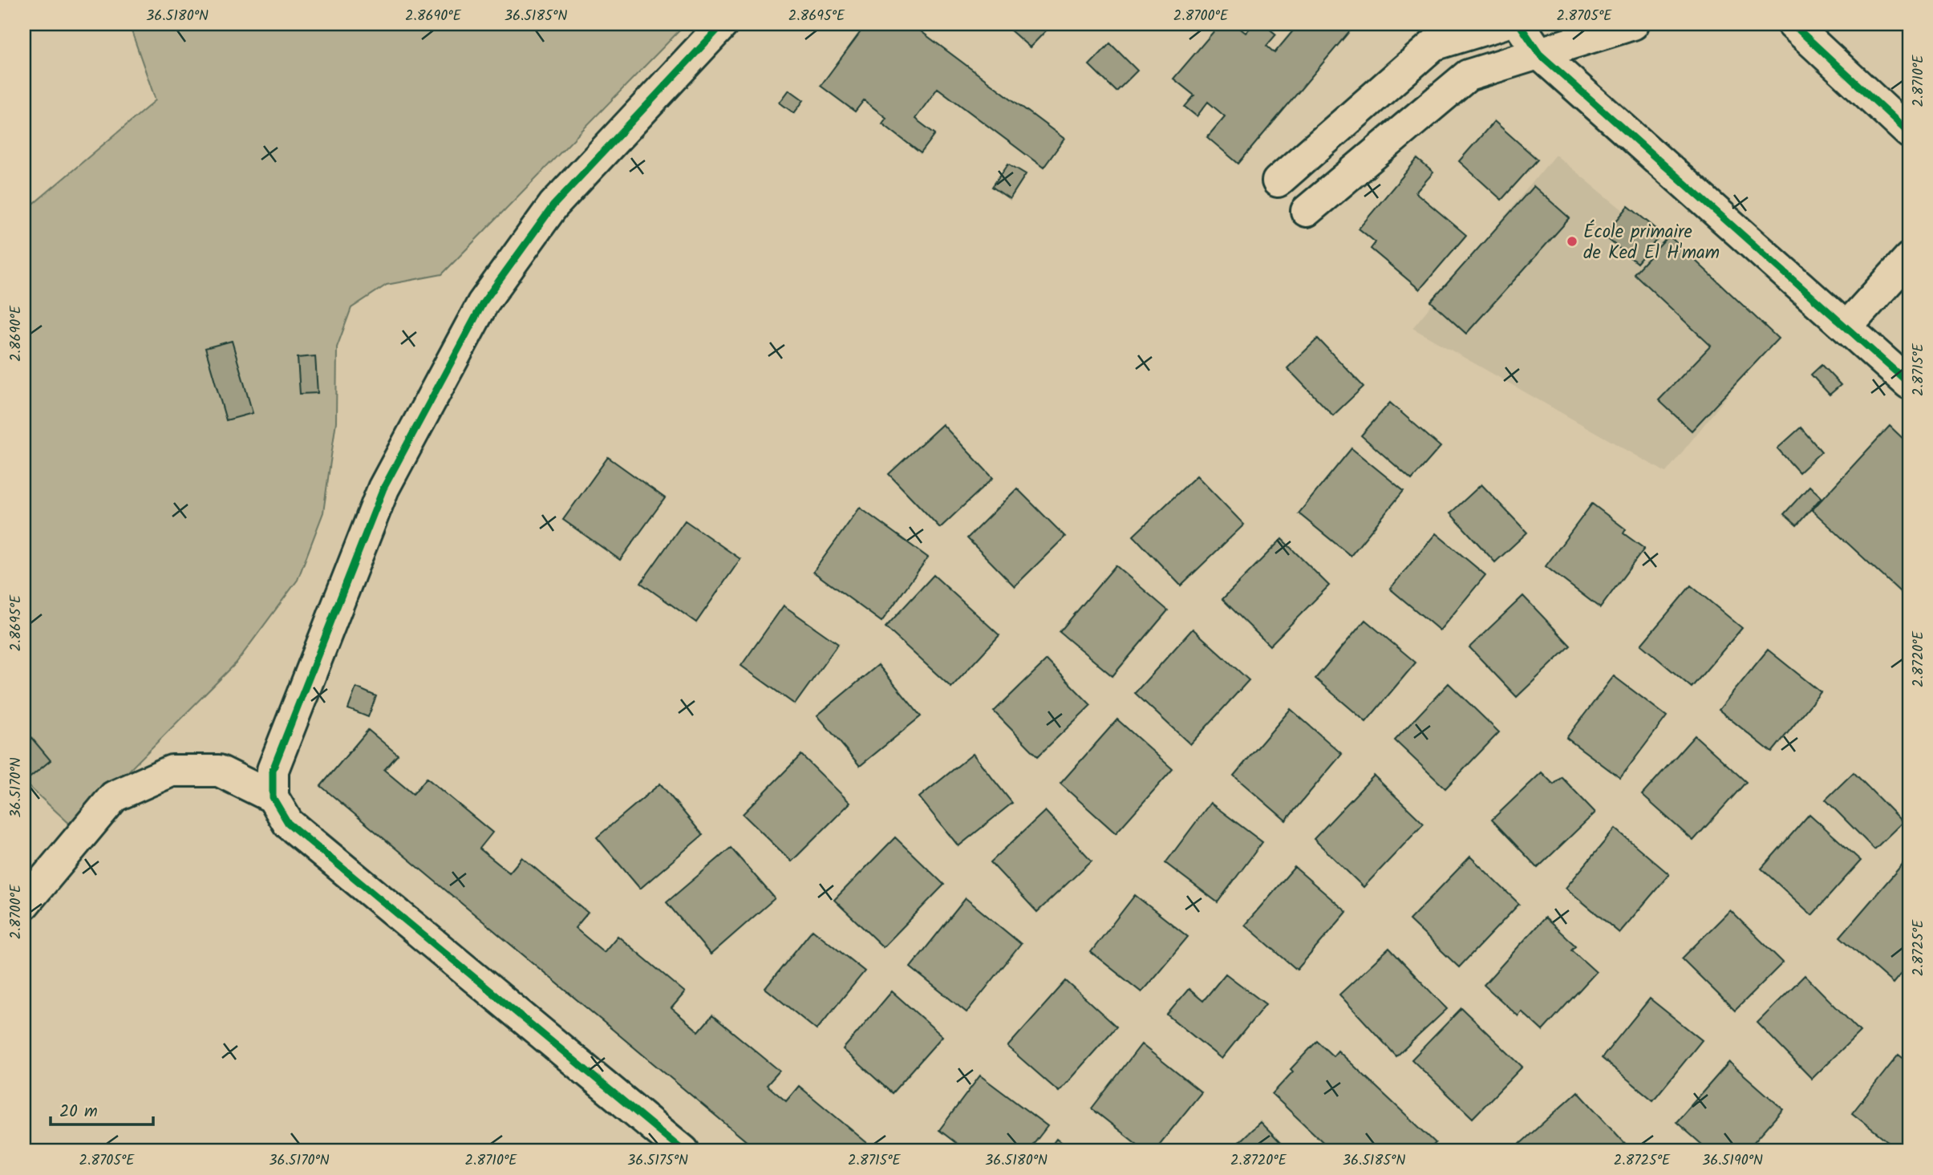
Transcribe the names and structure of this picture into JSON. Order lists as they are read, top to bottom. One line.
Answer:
{"places":["École primaire de Ked El H'mam"],"scale_bar":"20 m","coordinates":["36.5180°N","2.8690°E","36.5185°N","2.8695°E","2.8700°E","2.8705°E","2.8710°E","2.8715°E","2.8720°E","36.5170°N","2.8725°E","36.5175°N","36.5190°N"]}
